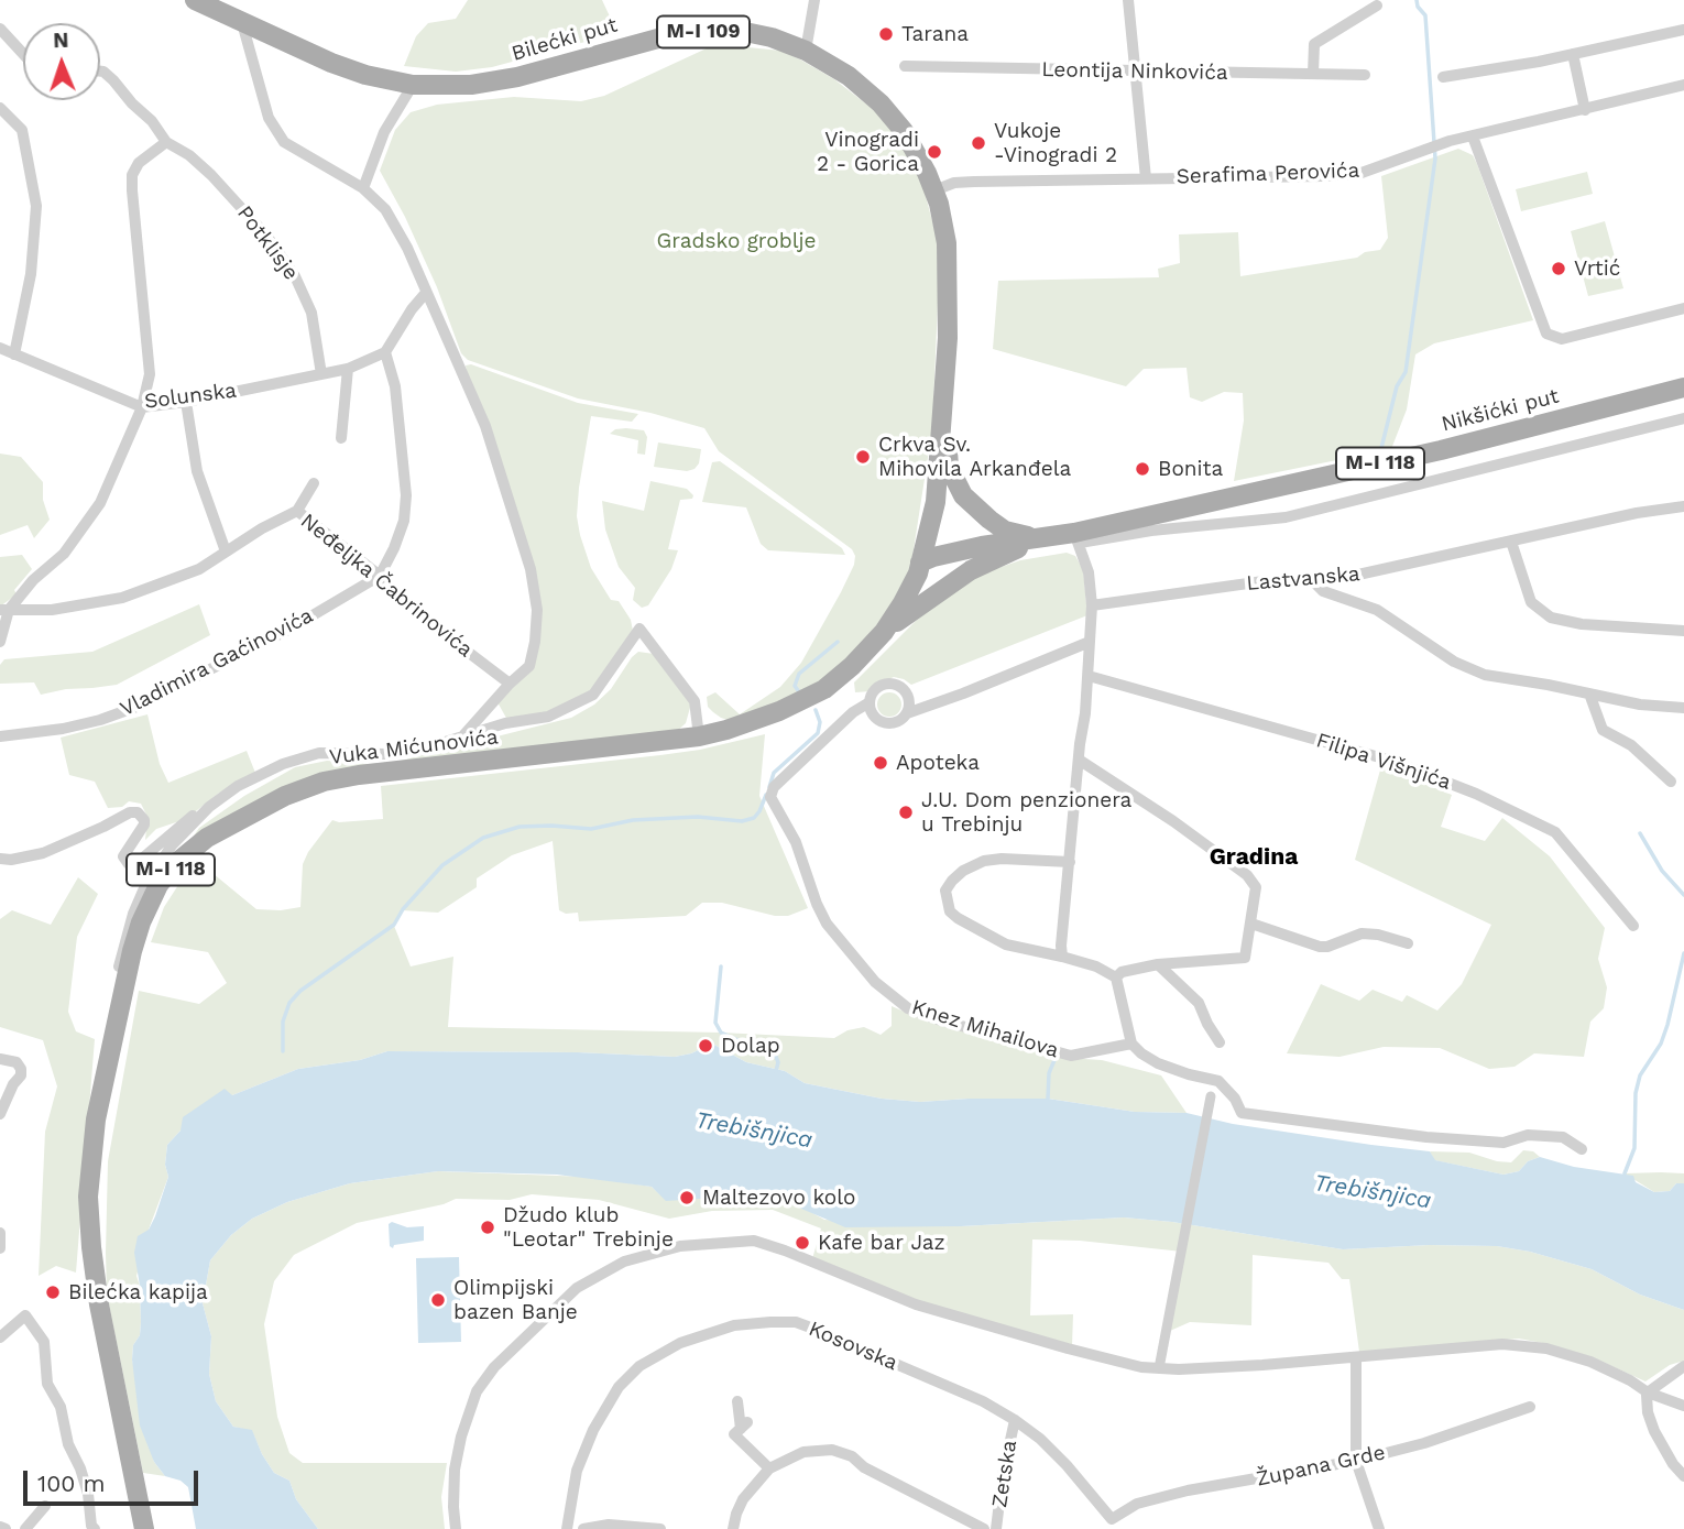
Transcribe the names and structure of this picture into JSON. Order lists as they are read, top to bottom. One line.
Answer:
{"streets":{"main road":["M-I 109","Bilećki put","Nikšićki put","M-I 118","Vuka Mićunovića"],"street":["Leontija Ninkovića","Serafima Perovića","Potklisje","Solunska","Lastvanska","Neđeljka Čabrinovića","Vladimira Gaćinovića","Filipa Višnjića","Knez Mihailova","Kosovska","Župana Grde","Zetska"]},"crossings":[["Bilećki put","Serafima Perovića"],["Bilećki put","Nikšićki put"],["Bilećki put","Vuka Mićunovića"],["Potklisje","Solunska"],["Nikšićki put","M-I 118"],["Nikšićki put","Vuka Mićunovića"],["M-I 118","Vuka Mićunovića"],["Neđeljka Čabrinovića","Vladimira Gaćinovića"],["Kosovska","Župana Grde"],["Kosovska","Zetska"]],"districts":["Gradina"],"water":["Trebišnjica"],"parks":["Gradsko groblje"],"places":["Tarana","Vukoje -Vinogradi 2","Vinogradi 2 - Gorica","Vrtić","Crkva Sv. Mihovila Arkanđela","Bonita","Apoteka","J.U. Dom penzionera u Trebinju","Dolap","Maltezovo kolo","Džudo klub \"Leotar\" Trebinje","Kafe bar Jaz","Bilećka kapija","Olimpijski bazen Banje"],"scale_bar":"100 m","north":"top"}
